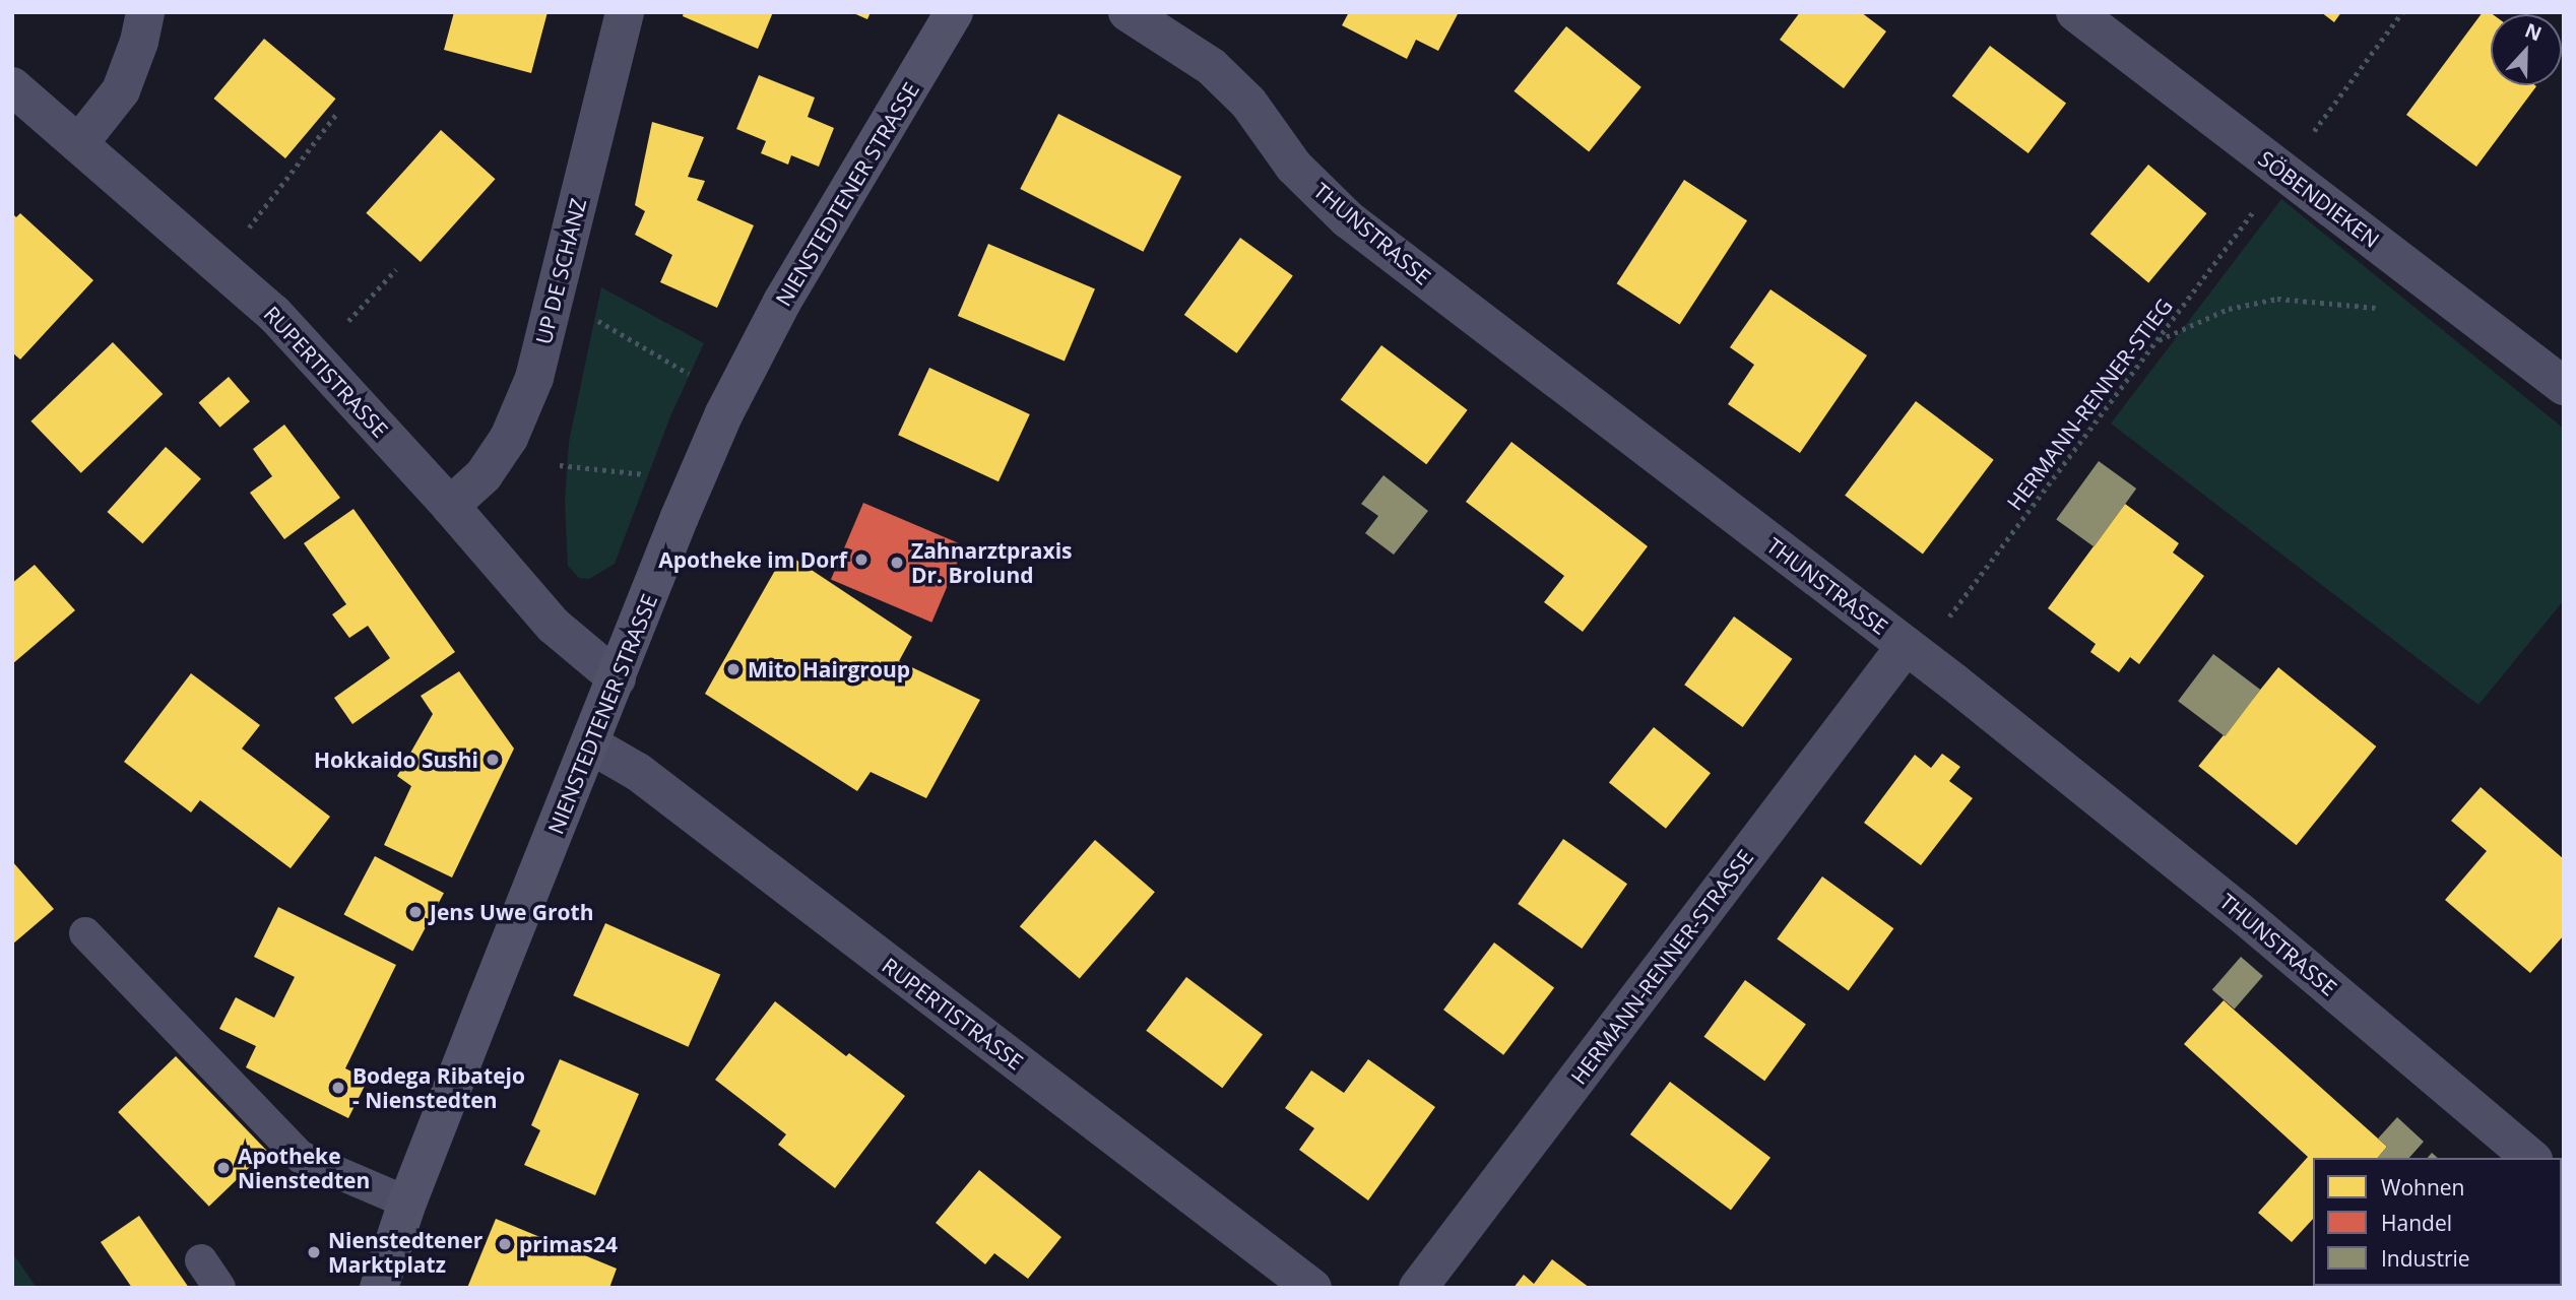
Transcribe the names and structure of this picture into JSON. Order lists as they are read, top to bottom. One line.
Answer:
{"streets":{"street":["NIENSTEDTENER STRASSE","SÖBENDIEKEN","THUNSTRASSE","UP DE SCHANZ","RUPERTISTRASSE","HERMANN-RENNER-STRASSE"],"path":["HERMANN-RENNER-STIEG"]},"crossings":[["NIENSTEDTENER STRASSE","RUPERTISTRASSE"],["THUNSTRASSE","HERMANN-RENNER-STRASSE"],["UP DE SCHANZ","RUPERTISTRASSE"]],"places":["Apotheke im Dorf","Zahnarztpraxis Dr. Brolund","Mito Hairgroup","Hokkaido Sushi","Jens Uwe Groth","Bodega Ribatejo - Nienstedten","Apotheke Nienstedten","primas24","Nienstedtener Marktplatz"],"legend":["Wohnen","Handel","Industrie"],"north":"top"}
